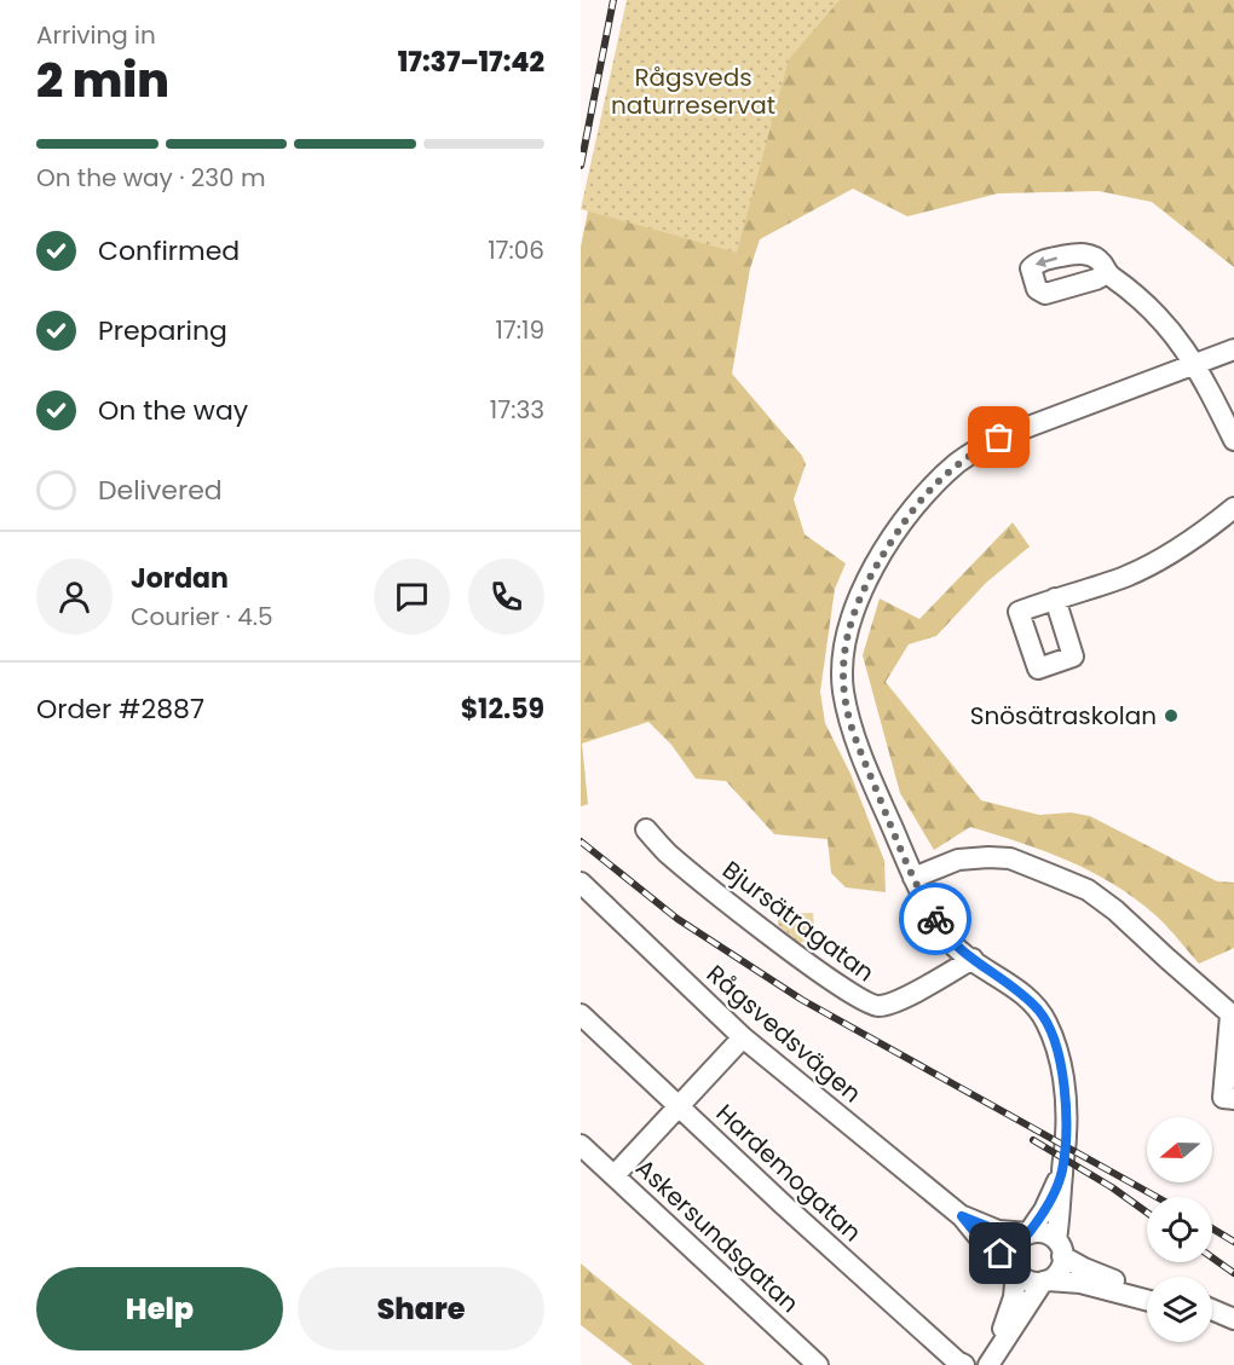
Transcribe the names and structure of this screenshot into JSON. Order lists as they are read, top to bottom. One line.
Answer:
{"streets":{"street":["Bjursätragatan","Rågsvedsvägen","Hardemogatan","Askersundsgatan"]},"parks":["Rågsveds naturreservat"],"places":["Snösätraskolan"],"north":"left","page":{"heading":["2 min","Arriving in","17:37–17:42"],"panel":["Jordan","Courier · 4.5","Order #2887","$12.59"],"bar":"On the way · 230 m","list":[["Confirmed","17:06"],["Preparing","17:19"],["On the way","17:33"],"Delivered"],"buttons":["Help","Share"]}}
